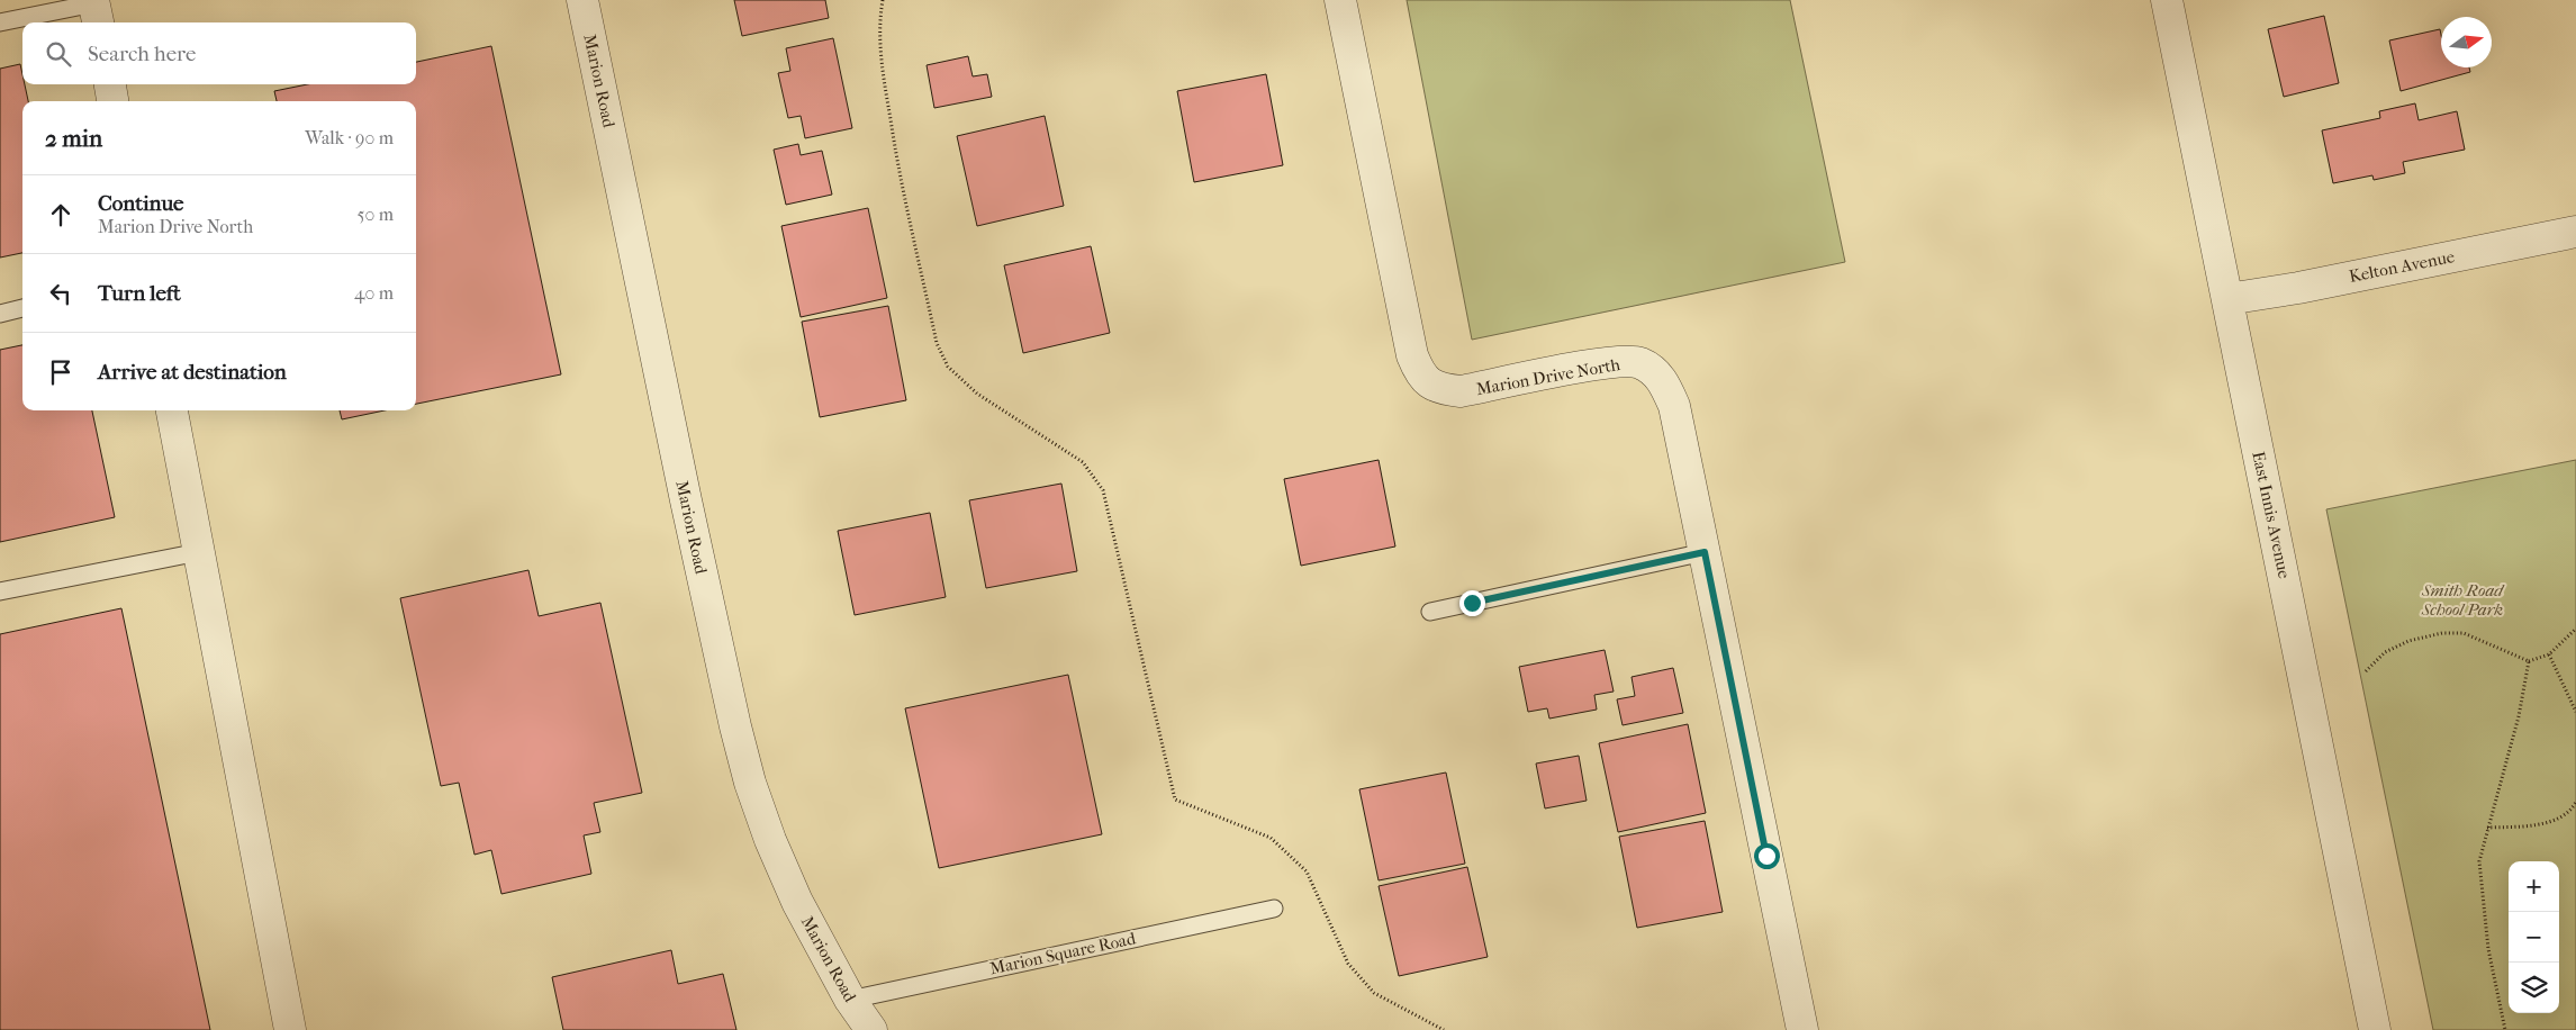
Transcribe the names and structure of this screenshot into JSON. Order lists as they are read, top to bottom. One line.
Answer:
{"streets":{"street":["Marion Road","Kelton Avenue","Marion Drive North","East Innis Avenue"],"lane":["Marion Square Road"]},"crossings":[["Marion Road","Marion Square Road"],["Kelton Avenue","East Innis Avenue"]],"parks":["Smith Road School Park"],"north":"right","page":{"search":"Search here","heading":["2 min","Walk · 90 m"],"list":[["Continue","Marion Drive North","50 m"],["Turn left","40 m"],"Arrive at destination"],"map_buttons":["+","−"]}}
